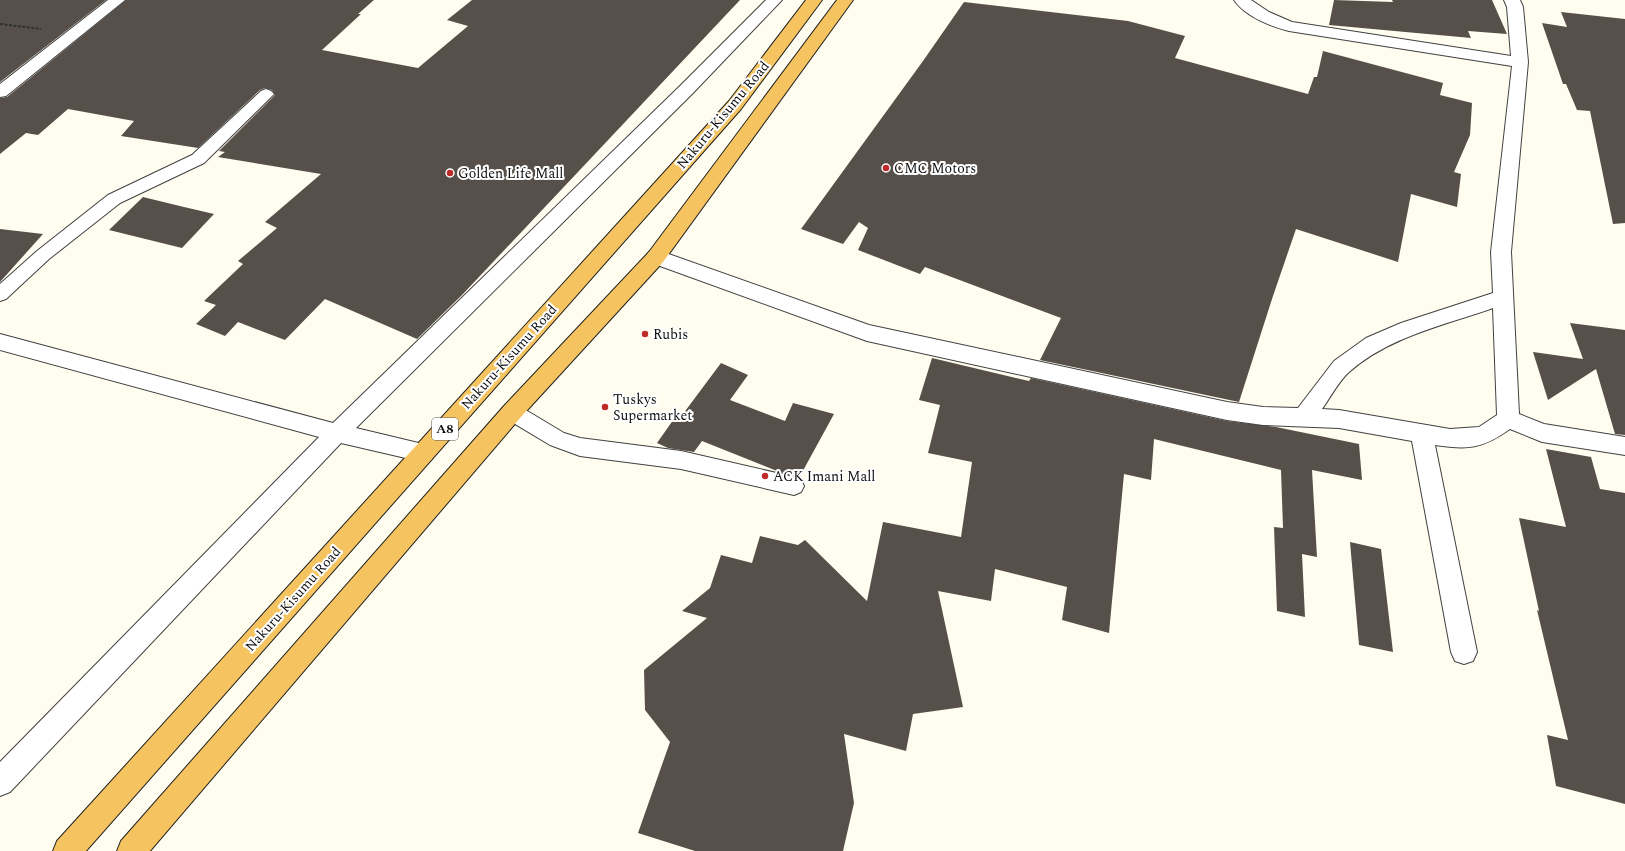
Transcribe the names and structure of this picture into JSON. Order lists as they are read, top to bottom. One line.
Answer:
{"streets":{"highway":["Nakuru-Kisumu Road","A8"]},"places":["CMC Motors","Golden Life Mall","Rubis","Tuskys Supermarket","ACK Imani Mall"]}
